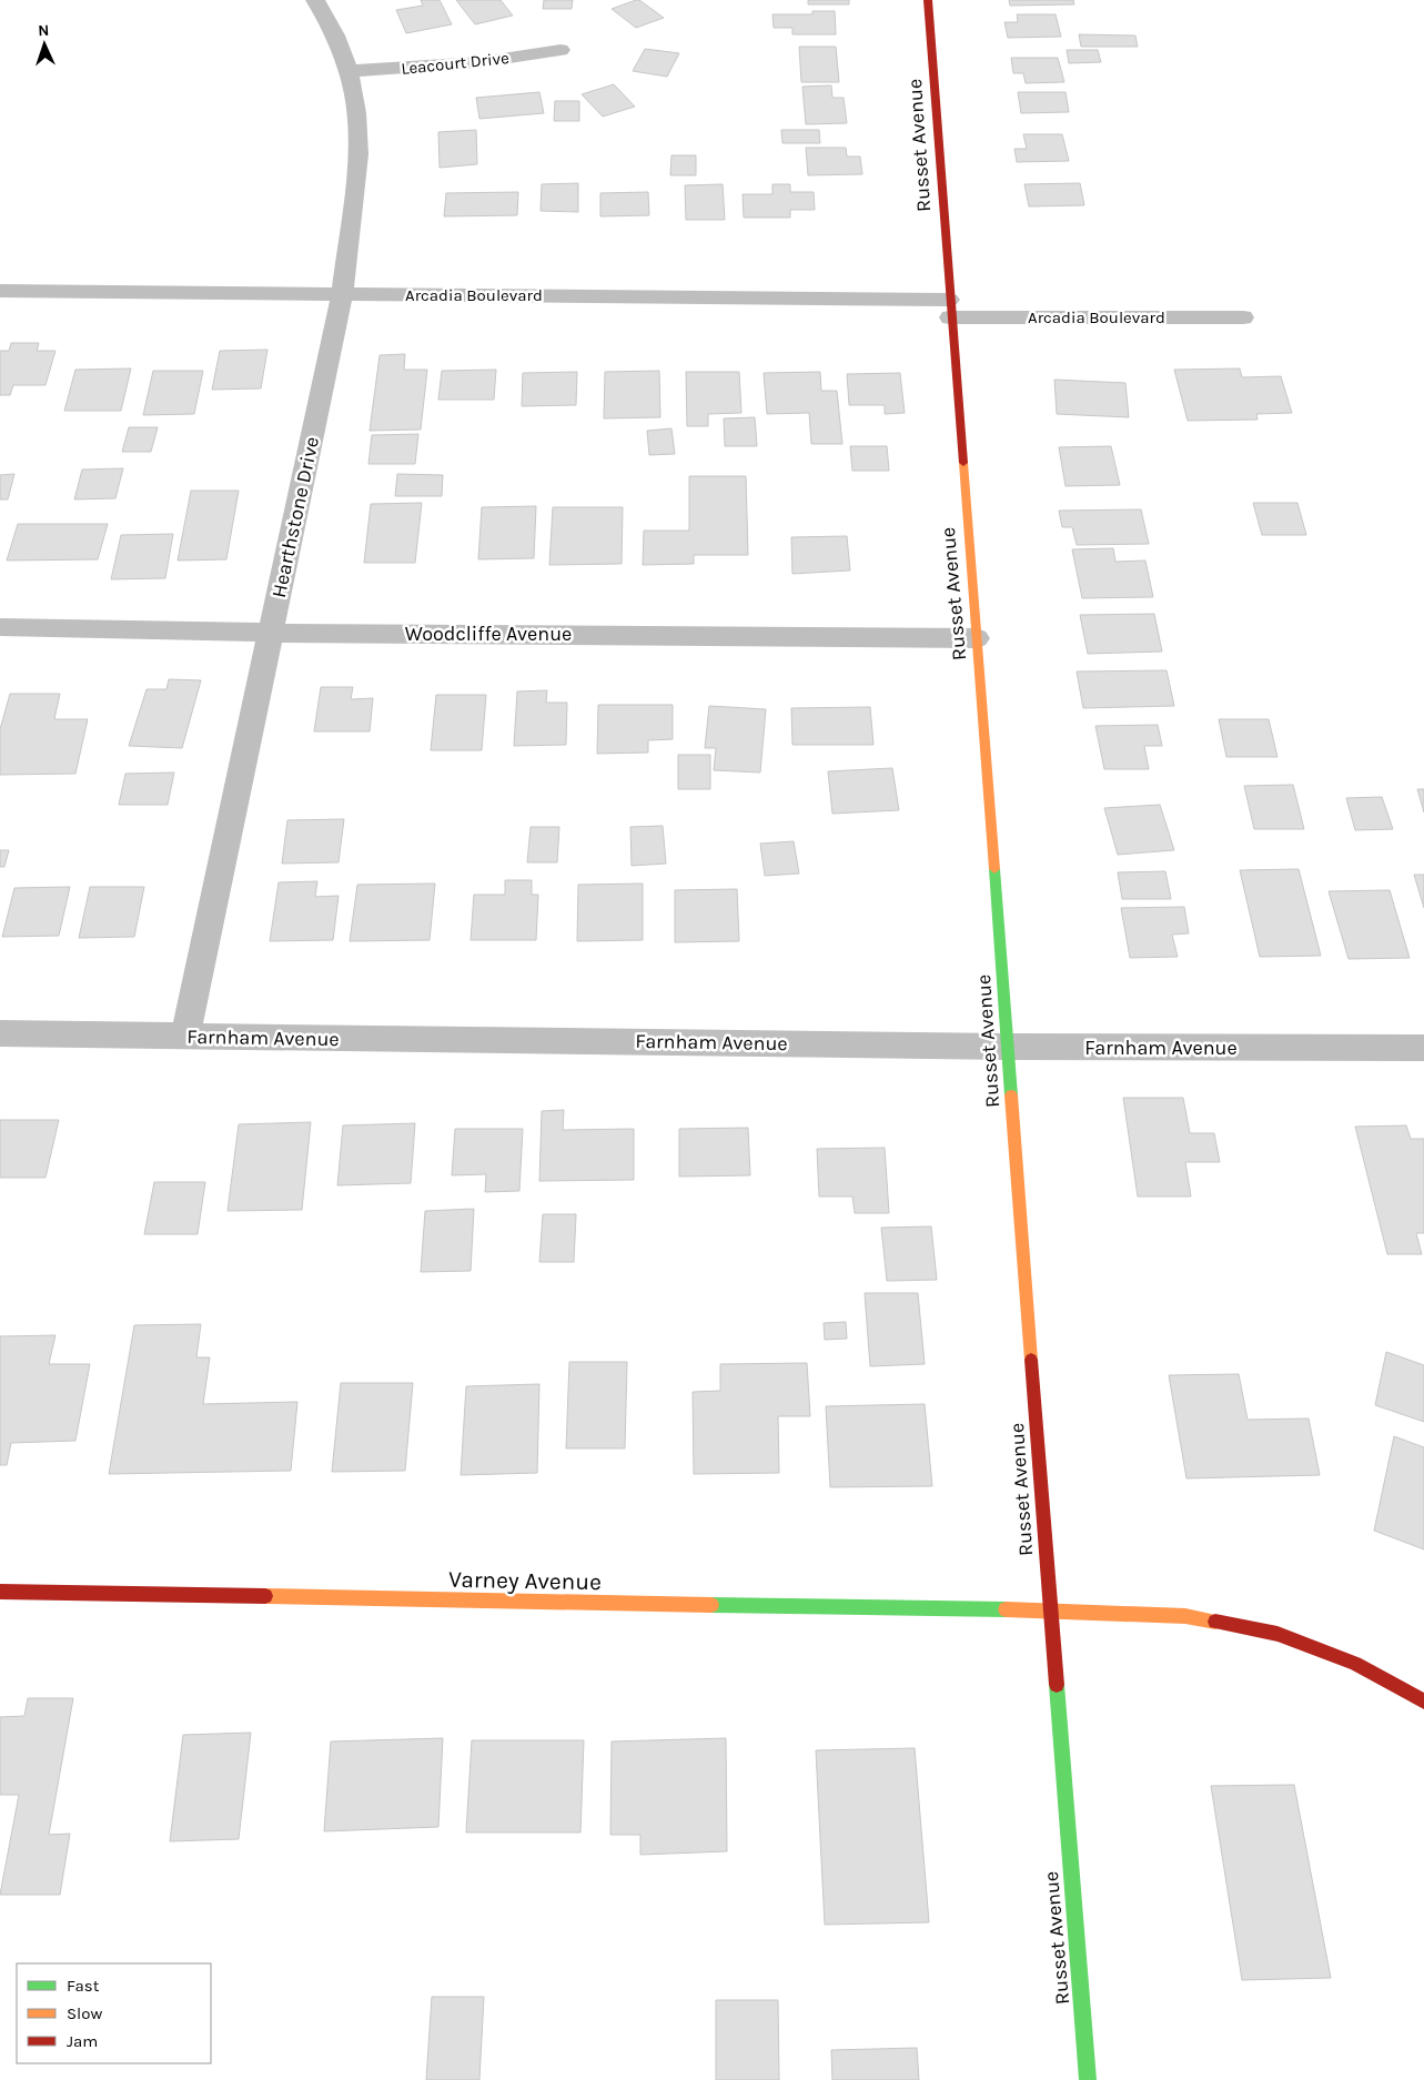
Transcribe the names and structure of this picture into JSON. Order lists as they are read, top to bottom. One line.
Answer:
{"streets":{"street":["Leacourt Drive","Russet Avenue","Arcadia Boulevard","Hearthstone Drive","Woodcliffe Avenue","Farnham Avenue","Varney Avenue"]},"crossings":[["Leacourt Drive","Hearthstone Drive"],["Russet Avenue","Arcadia Boulevard"],["Russet Avenue","Woodcliffe Avenue"],["Russet Avenue","Farnham Avenue"],["Russet Avenue","Varney Avenue"],["Arcadia Boulevard","Hearthstone Drive"],["Hearthstone Drive","Woodcliffe Avenue"],["Hearthstone Drive","Farnham Avenue"]],"legend":["Fast","Slow","Jam"],"north":"top"}
